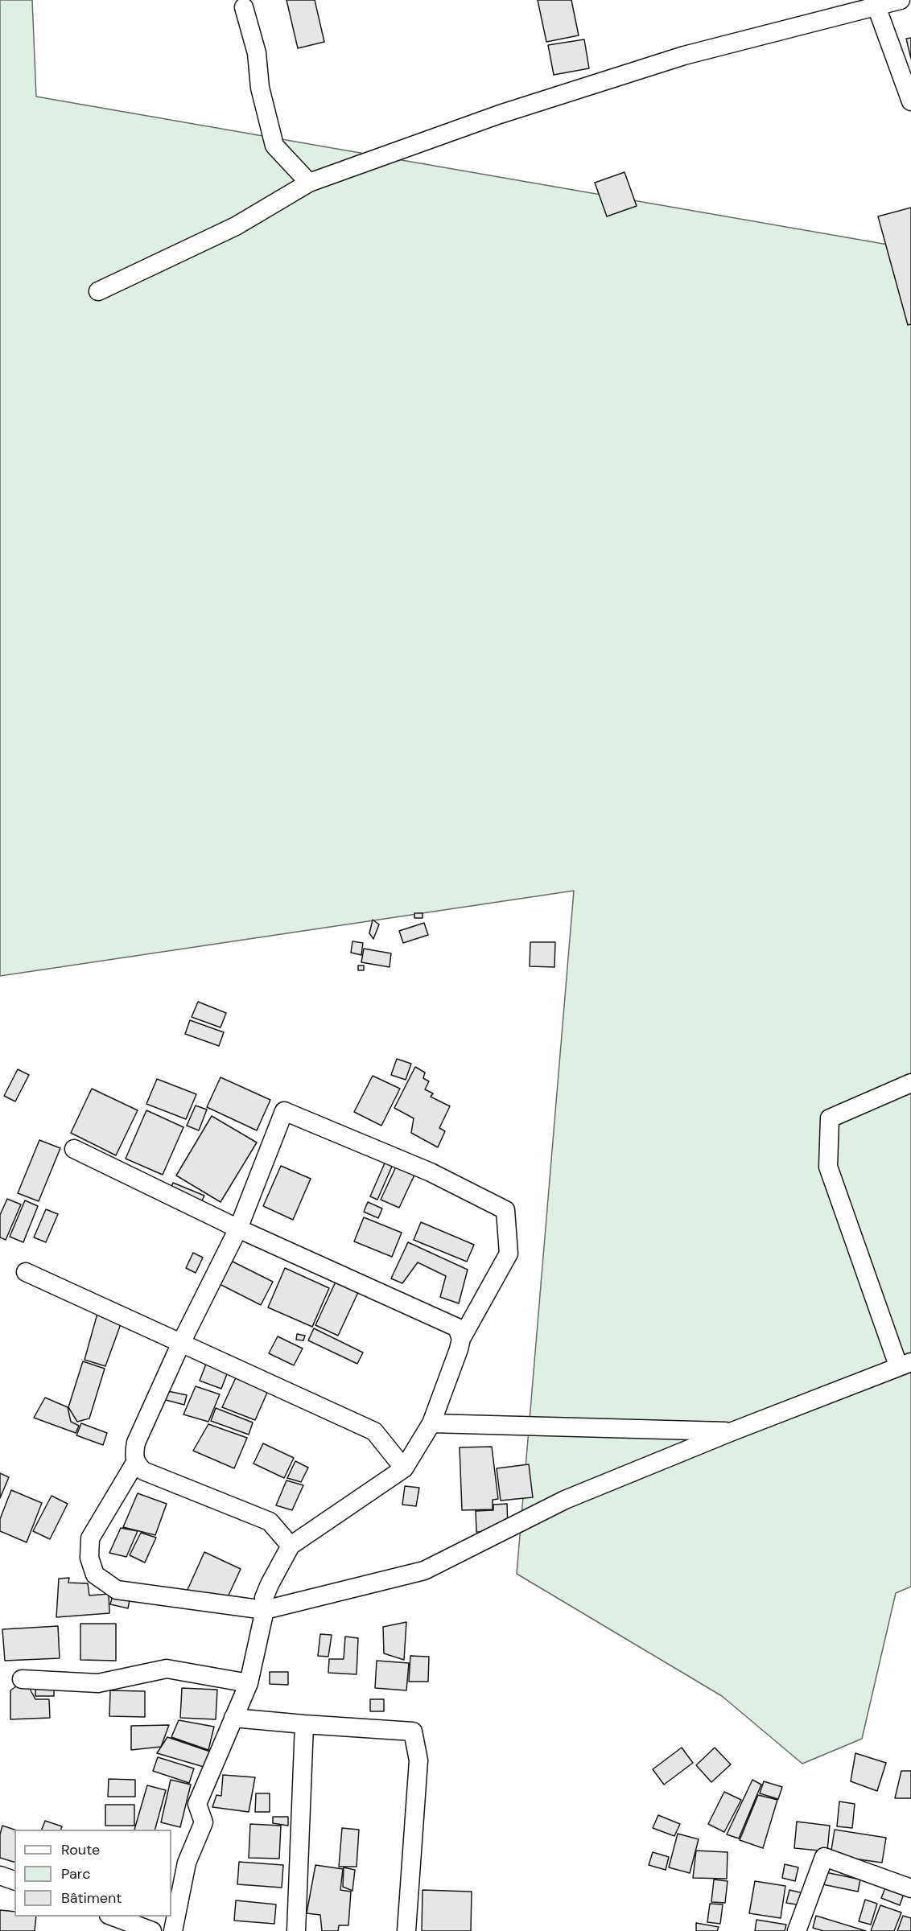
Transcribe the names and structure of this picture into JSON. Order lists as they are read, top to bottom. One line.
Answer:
{"legend":["Route","Parc","Bâtiment"]}
